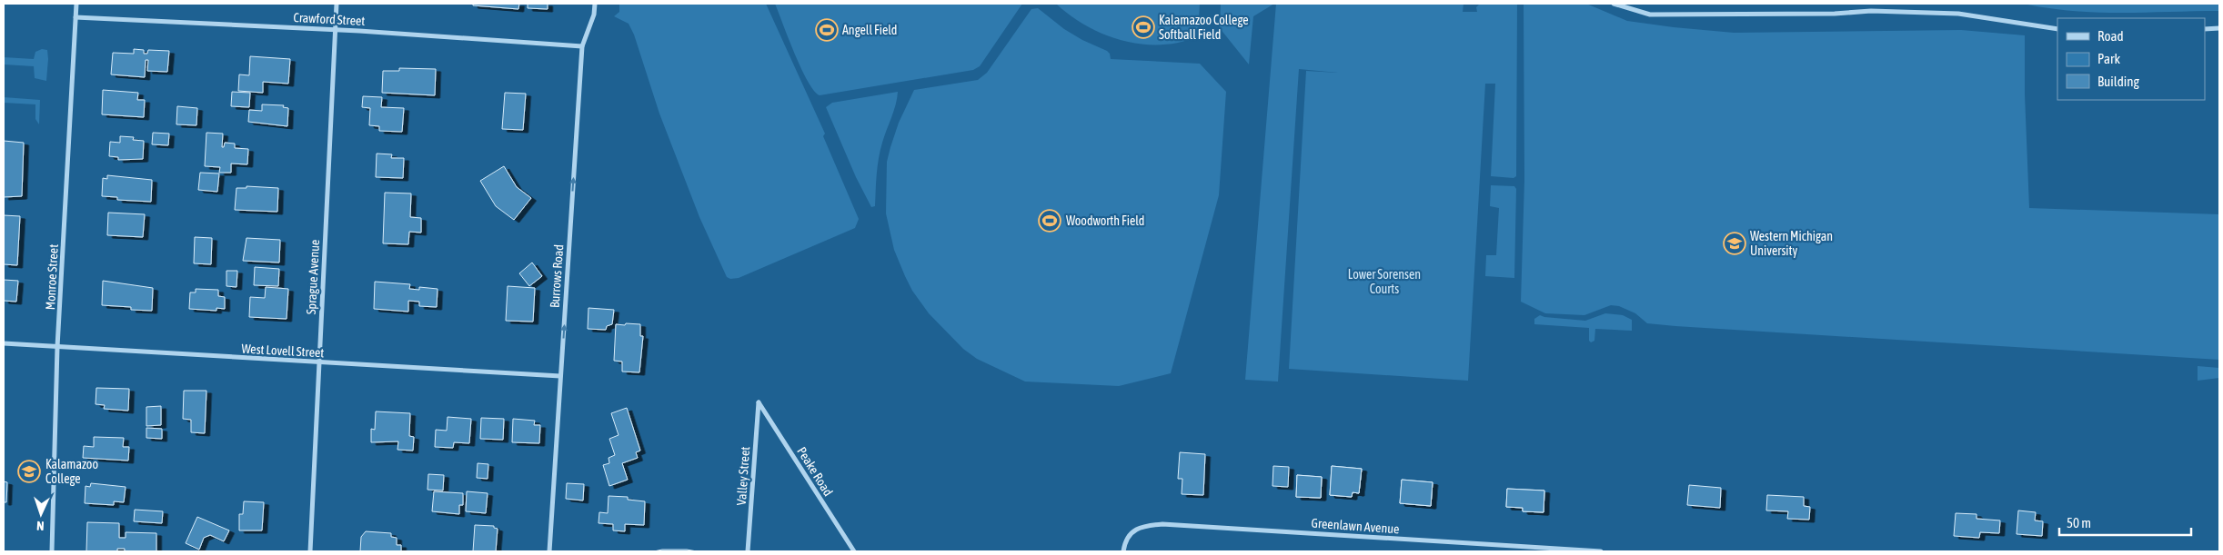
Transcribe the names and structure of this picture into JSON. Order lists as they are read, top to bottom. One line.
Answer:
{"streets":{"street":["Crawford Street","Burrows Road","Monroe Street","Sprague Avenue","West Lovell Street","Peake Road","Valley Street","Greenlawn Avenue"]},"crossings":[["Crawford Street","Burrows Road"],["Crawford Street","Monroe Street"],["Crawford Street","Sprague Avenue"],["Burrows Road","West Lovell Street"],["Monroe Street","West Lovell Street"],["Sprague Avenue","West Lovell Street"],["Peake Road","Valley Street"]],"one_way":["Burrows Road"],"parks":["Lower Sorensen Courts"],"places":{"sports":["Kalamazoo College Softball Field","Angell Field","Woodworth Field"],"school or university":["Western Michigan University","Kalamazoo College"]},"legend":["Road","Park","Building"],"scale_bar":"50 m","north":"bottom"}
